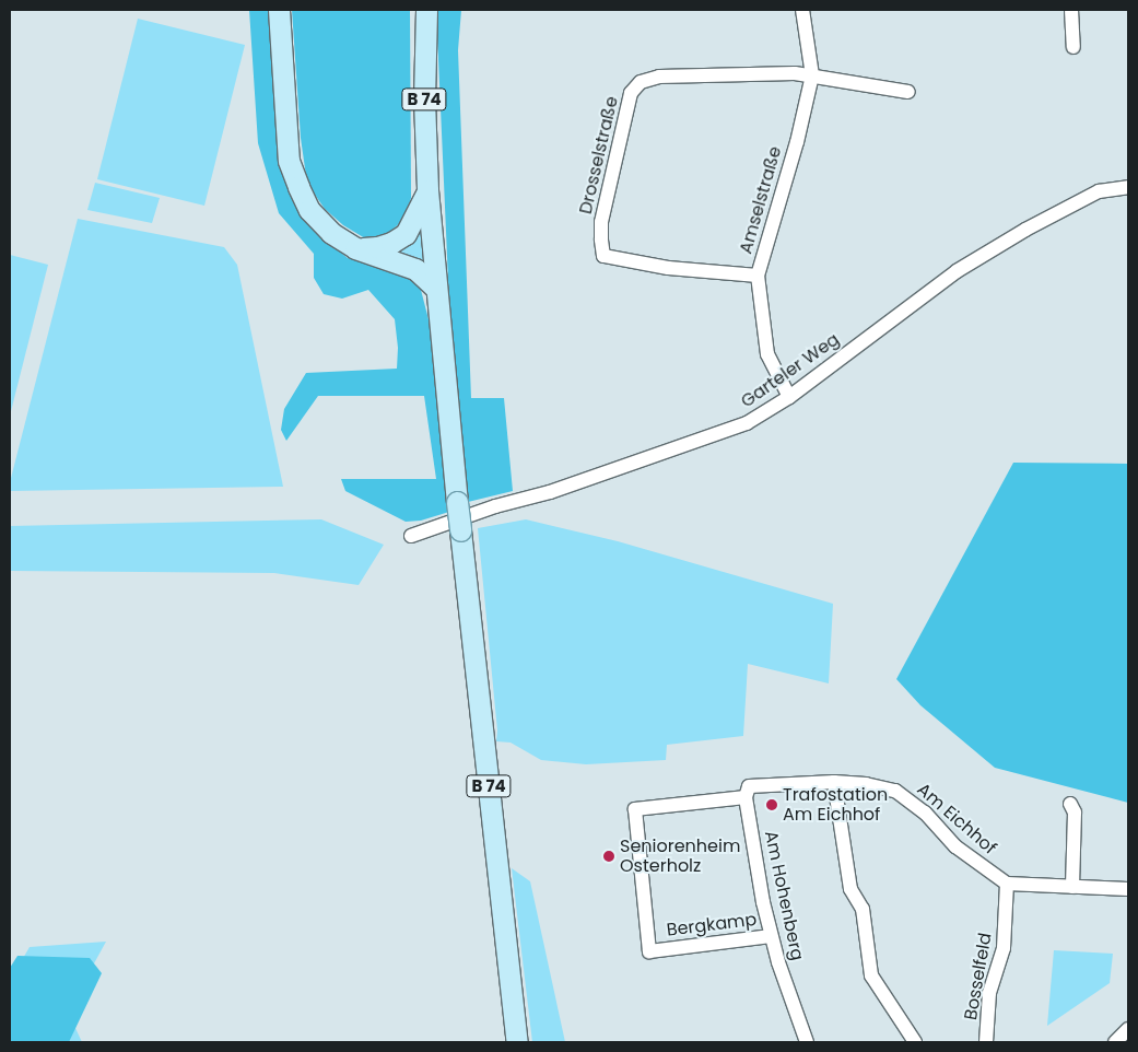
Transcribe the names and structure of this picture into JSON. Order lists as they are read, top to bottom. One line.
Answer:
{"streets":{"main road":["B 74"],"street":["Drosselstraße","Amselstraße","Garteler Weg","Am Eichhof","Am Hohenberg","Bergkamp","Bosselfeld"]},"crossings":[["Drosselstraße","Amselstraße"],["Amselstraße","Garteler Weg"],["Am Eichhof","Am Hohenberg"],["Am Eichhof","Bergkamp"],["Am Eichhof","Bosselfeld"],["Am Hohenberg","Bergkamp"]],"places":["Trafostation Am Eichhof","Seniorenheim Osterholz"]}
